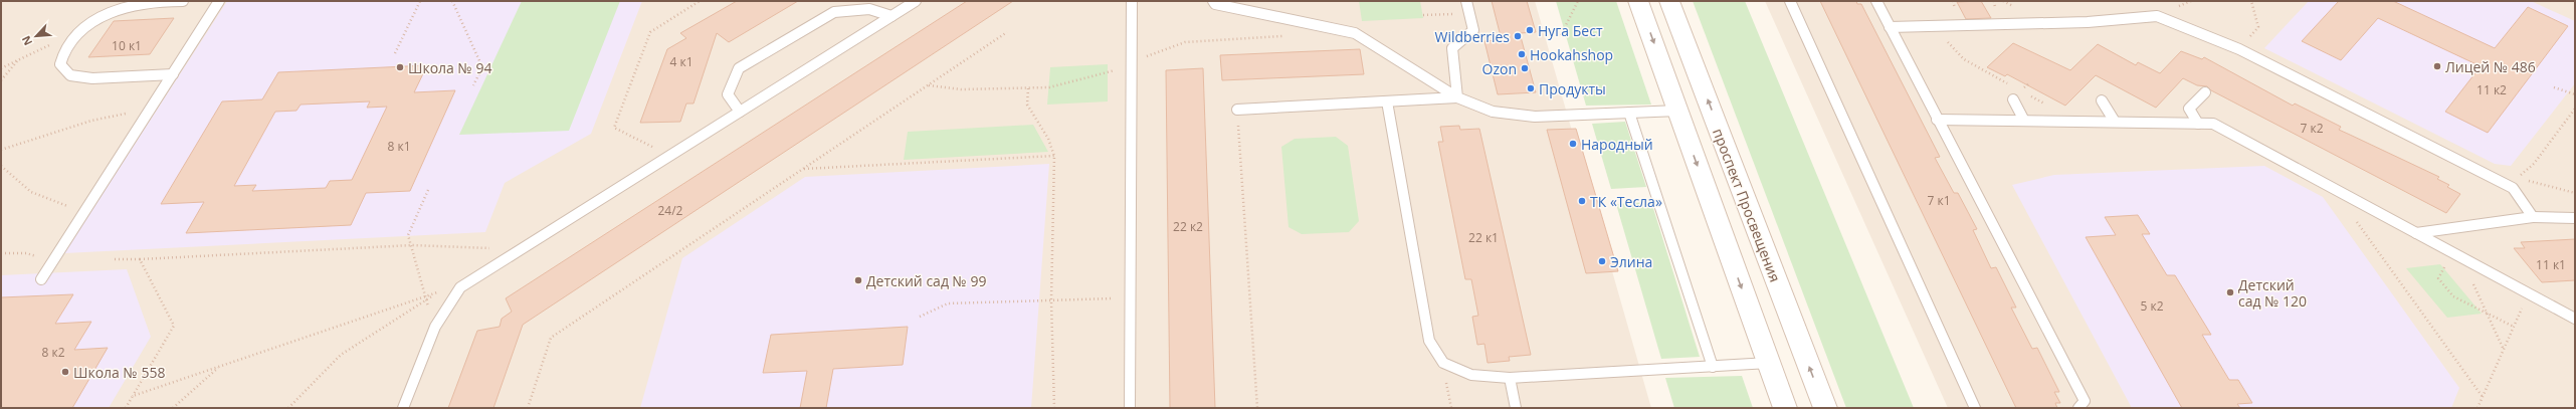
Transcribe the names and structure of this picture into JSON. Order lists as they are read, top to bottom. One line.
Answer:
{"streets":{"main road":["проспект Просвещения"]},"places":["Нуга Бест","Wildberries","Hookahshop","Лицей № 486","Школа № 94","Ozon","Продукты","Народный","ТК «Тесла»","Элина","Детский сад № 99","Детский сад № 120","Школа № 558"],"house_numbers":["10 к1","4 к1","11 к2","7 к2","8 к1","7 к1","24/2","22 к2","22 к1","11 к1","5 к2","8 к2"],"north":"bottom left"}
